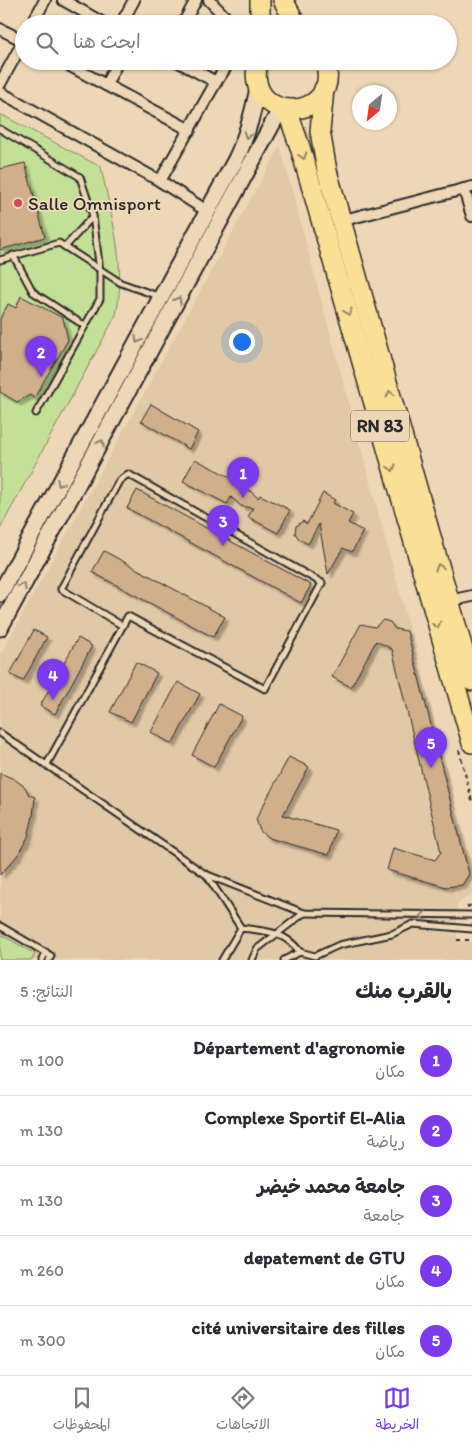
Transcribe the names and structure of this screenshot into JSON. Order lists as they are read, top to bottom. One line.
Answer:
{"streets":{"highway":["RN 83"]},"places":["Salle Omnisport"],"north":"bottom left","page":{"search":"ابحث هنا","pins":["2","1","3","4","5"],"heading":["بالقرب منك","النتائج: 5"],"list":[{"mark":"1","name":"Département d'agronomie","note":"مكان","value":"100 m"},{"mark":"2","name":"Complexe Sportif El-Alia","note":"رياضة","value":"130 m"},{"mark":"3","name":"جامعة محمد خيضر","note":"جامعة","value":"130 m"},{"mark":"4","name":"depatement de GTU","note":"مكان","value":"260 m"},{"mark":"5","name":"cité universitaire des filles","note":"مكان","value":"300 m"}],"nav":["الخريطة","الاتجاهات","المحفوظات"]}}
